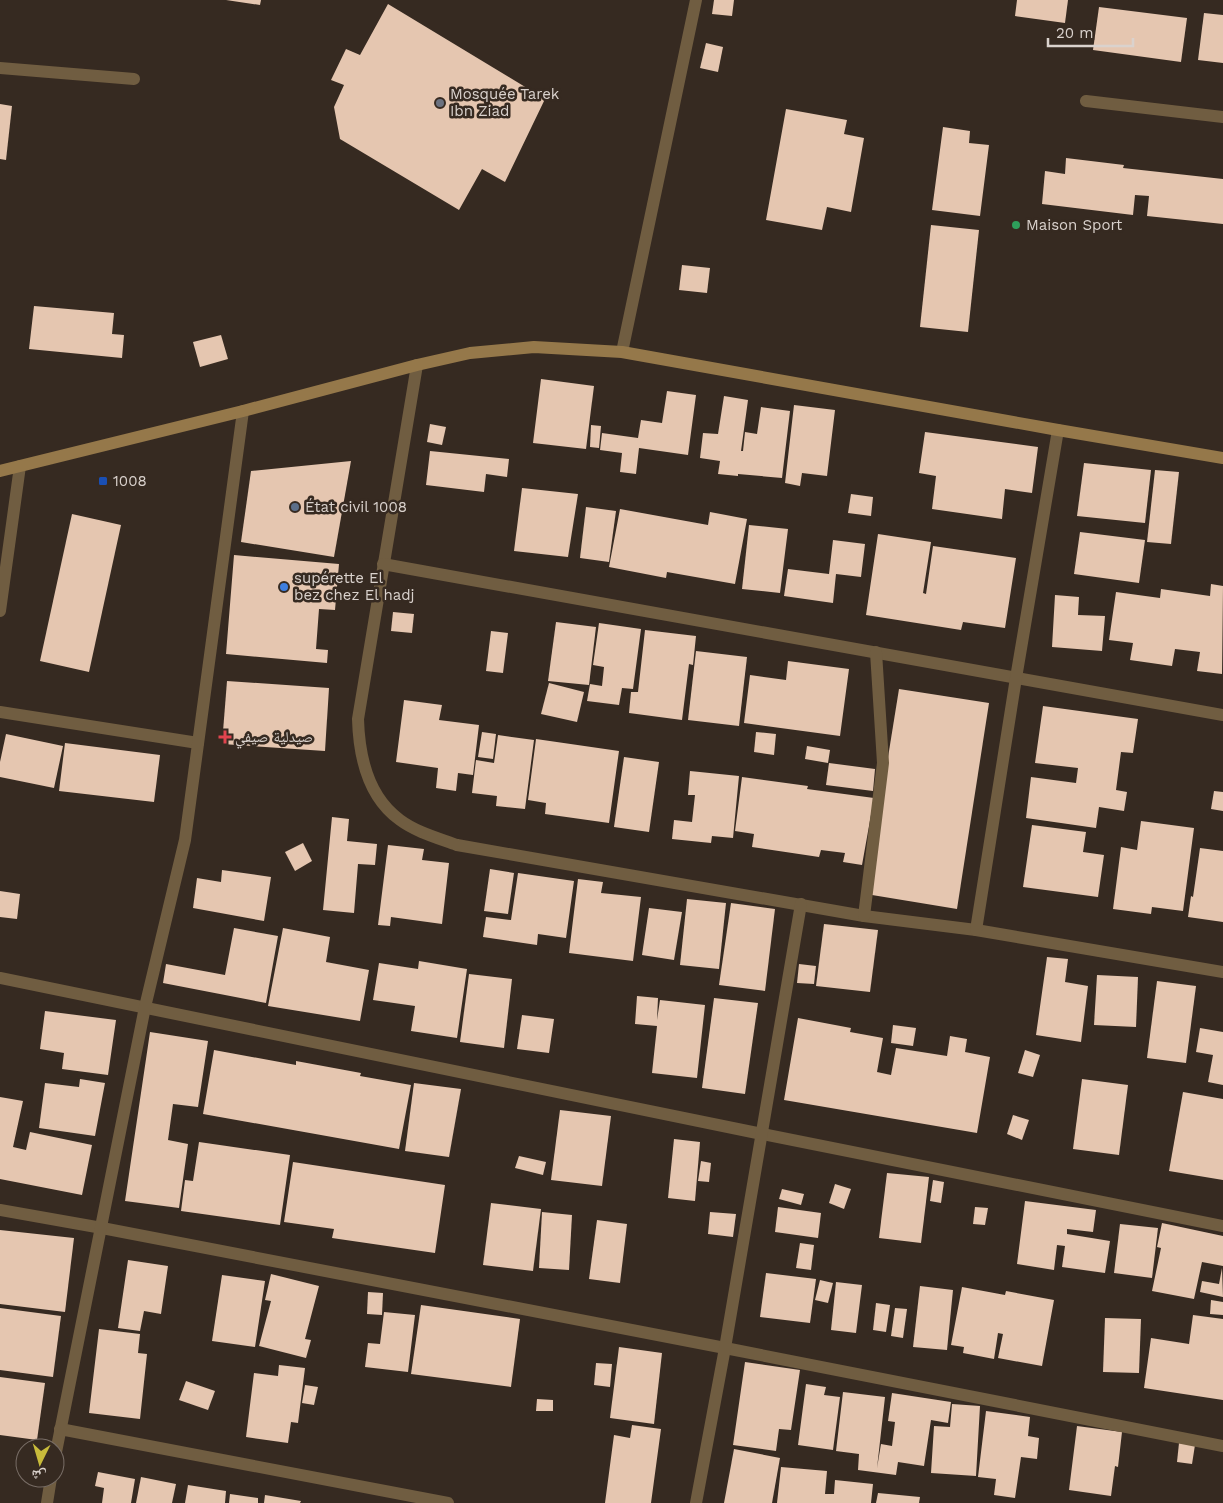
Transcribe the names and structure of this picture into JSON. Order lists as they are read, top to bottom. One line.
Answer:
{"places":{"other":["Mosquée Tarek Ibn Ziad","Maison Sport","État civil 1008","supérette El bez chez El hadj"],"transit":["1008"],"health":["صيدلية صيفي"]},"scale_bar":"20 m","north":"bottom"}
